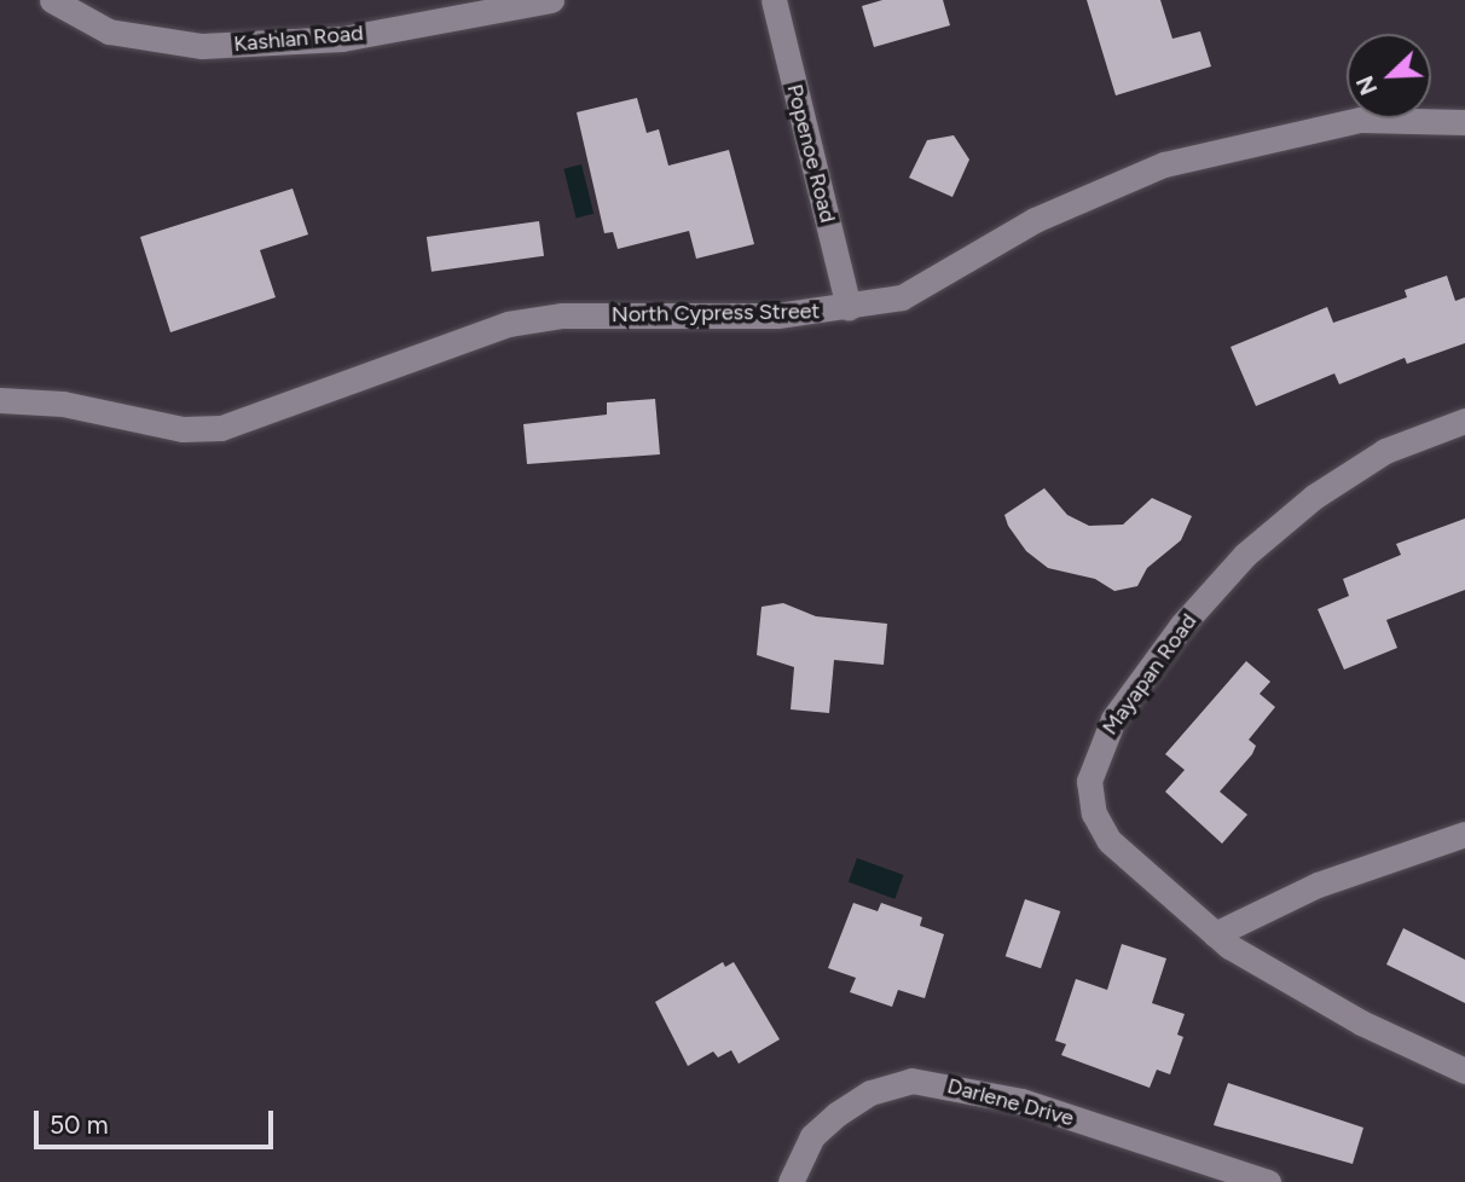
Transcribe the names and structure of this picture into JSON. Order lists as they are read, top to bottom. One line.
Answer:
{"streets":{"street":["Kashlan Road","Popenoe Road","North Cypress Street","Mayapan Road","Darlene Drive"]},"crossings":[["Popenoe Road","North Cypress Street"]],"scale_bar":"50 m","north":"bottom left"}
